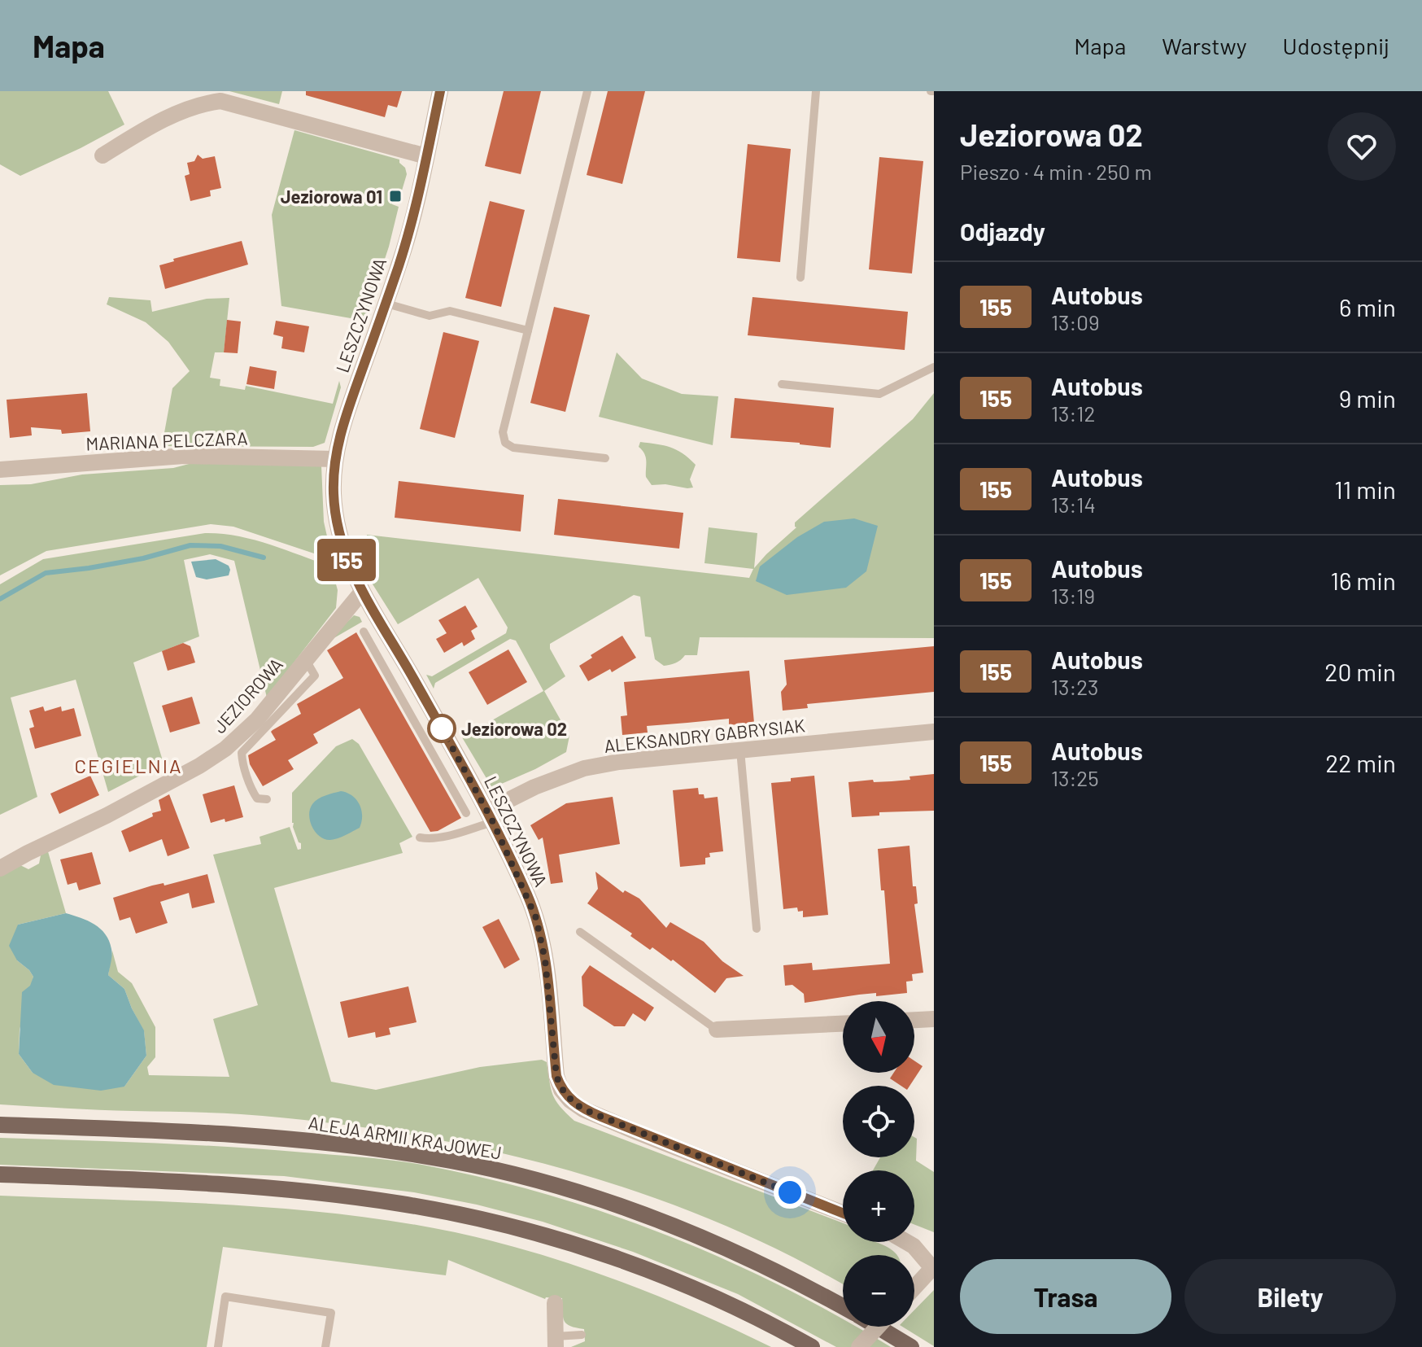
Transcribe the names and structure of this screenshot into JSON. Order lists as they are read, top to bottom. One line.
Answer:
{"streets":{"main road":["ALEJA ARMII KRAJOWEJ"],"street":["LESZCZYNOWA","MARIANA PELCZARA","JEZIOROWA","ALEKSANDRY GABRYSIAK"]},"crossings":[["LESZCZYNOWA","MARIANA PELCZARA"],["LESZCZYNOWA","JEZIOROWA"],["LESZCZYNOWA","ALEKSANDRY GABRYSIAK"]],"districts":["CEGIELNIA"],"places":{"transit":["Jeziorowa 01"],"other":["Jeziorowa 02"]},"lines":["bus line 155"],"north":"bottom","page":{"header":"Mapa","nav":["Mapa","Warstwy","Udostępnij"],"on_map":"155","heading":[["Jeziorowa 02","Pieszo · 4 min · 250 m"],"Odjazdy"],"list":[{"mark":"155","name":"Autobus","note":"13:09","value":"6 min"},{"mark":"155","name":"Autobus","note":"13:12","value":"9 min"},{"mark":"155","name":"Autobus","note":"13:14","value":"11 min"},{"mark":"155","name":"Autobus","note":"13:19","value":"16 min"},{"mark":"155","name":"Autobus","note":"13:23","value":"20 min"},{"mark":"155","name":"Autobus","note":"13:25","value":"22 min"}],"map_buttons":["+","−"],"buttons":["Trasa","Bilety"]}}
